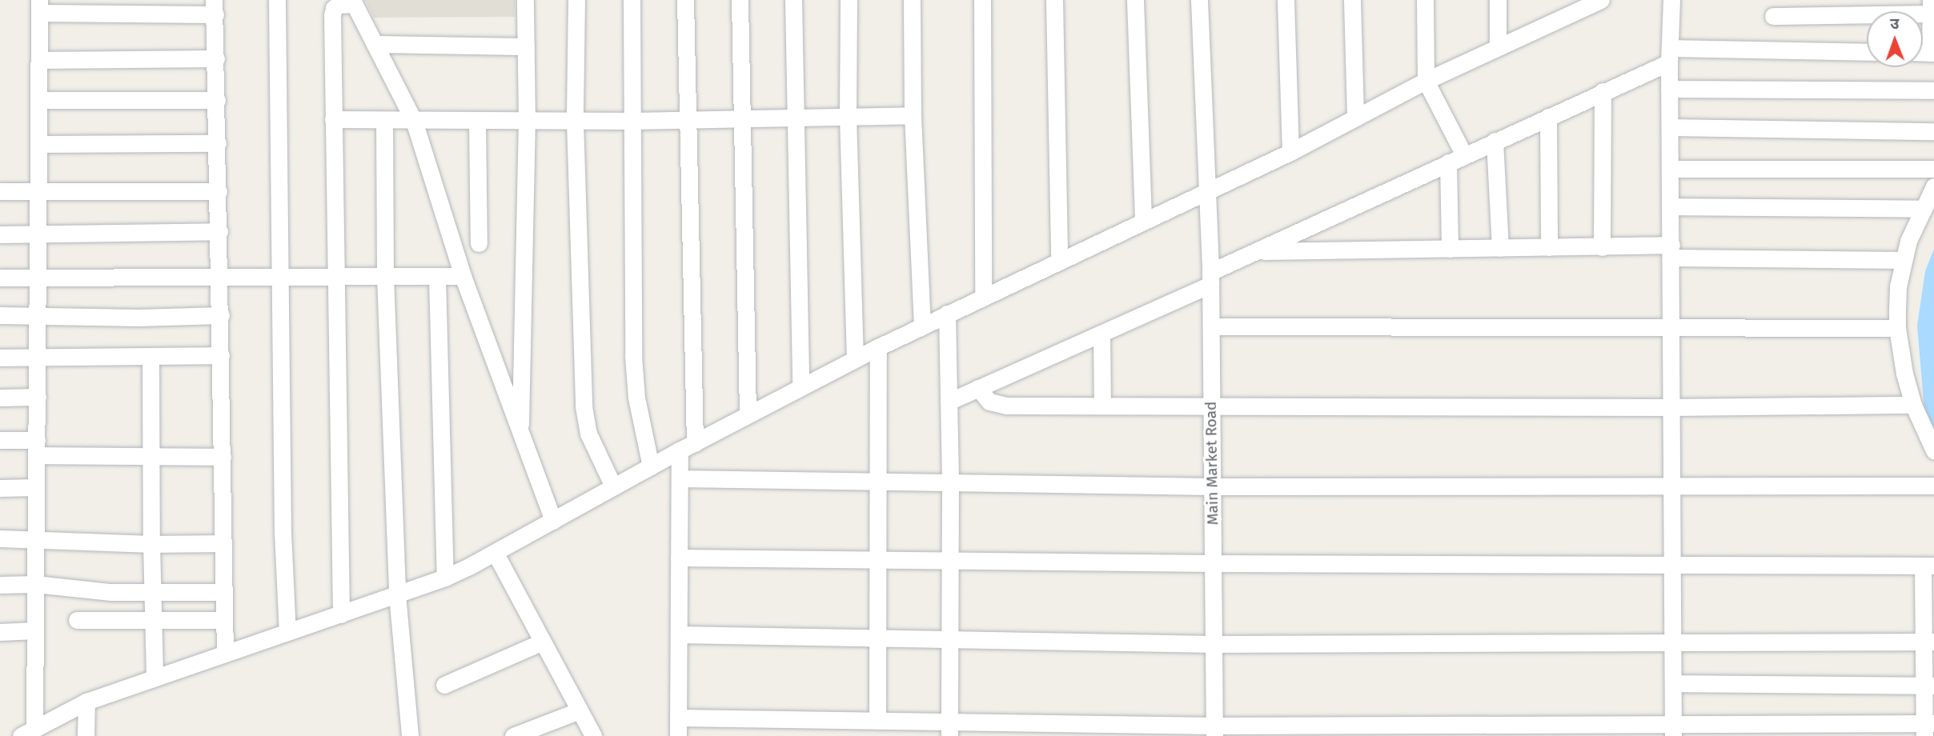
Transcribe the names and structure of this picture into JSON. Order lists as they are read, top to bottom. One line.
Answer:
{"streets":{"street":["Main Market Road"]},"north":"top"}
